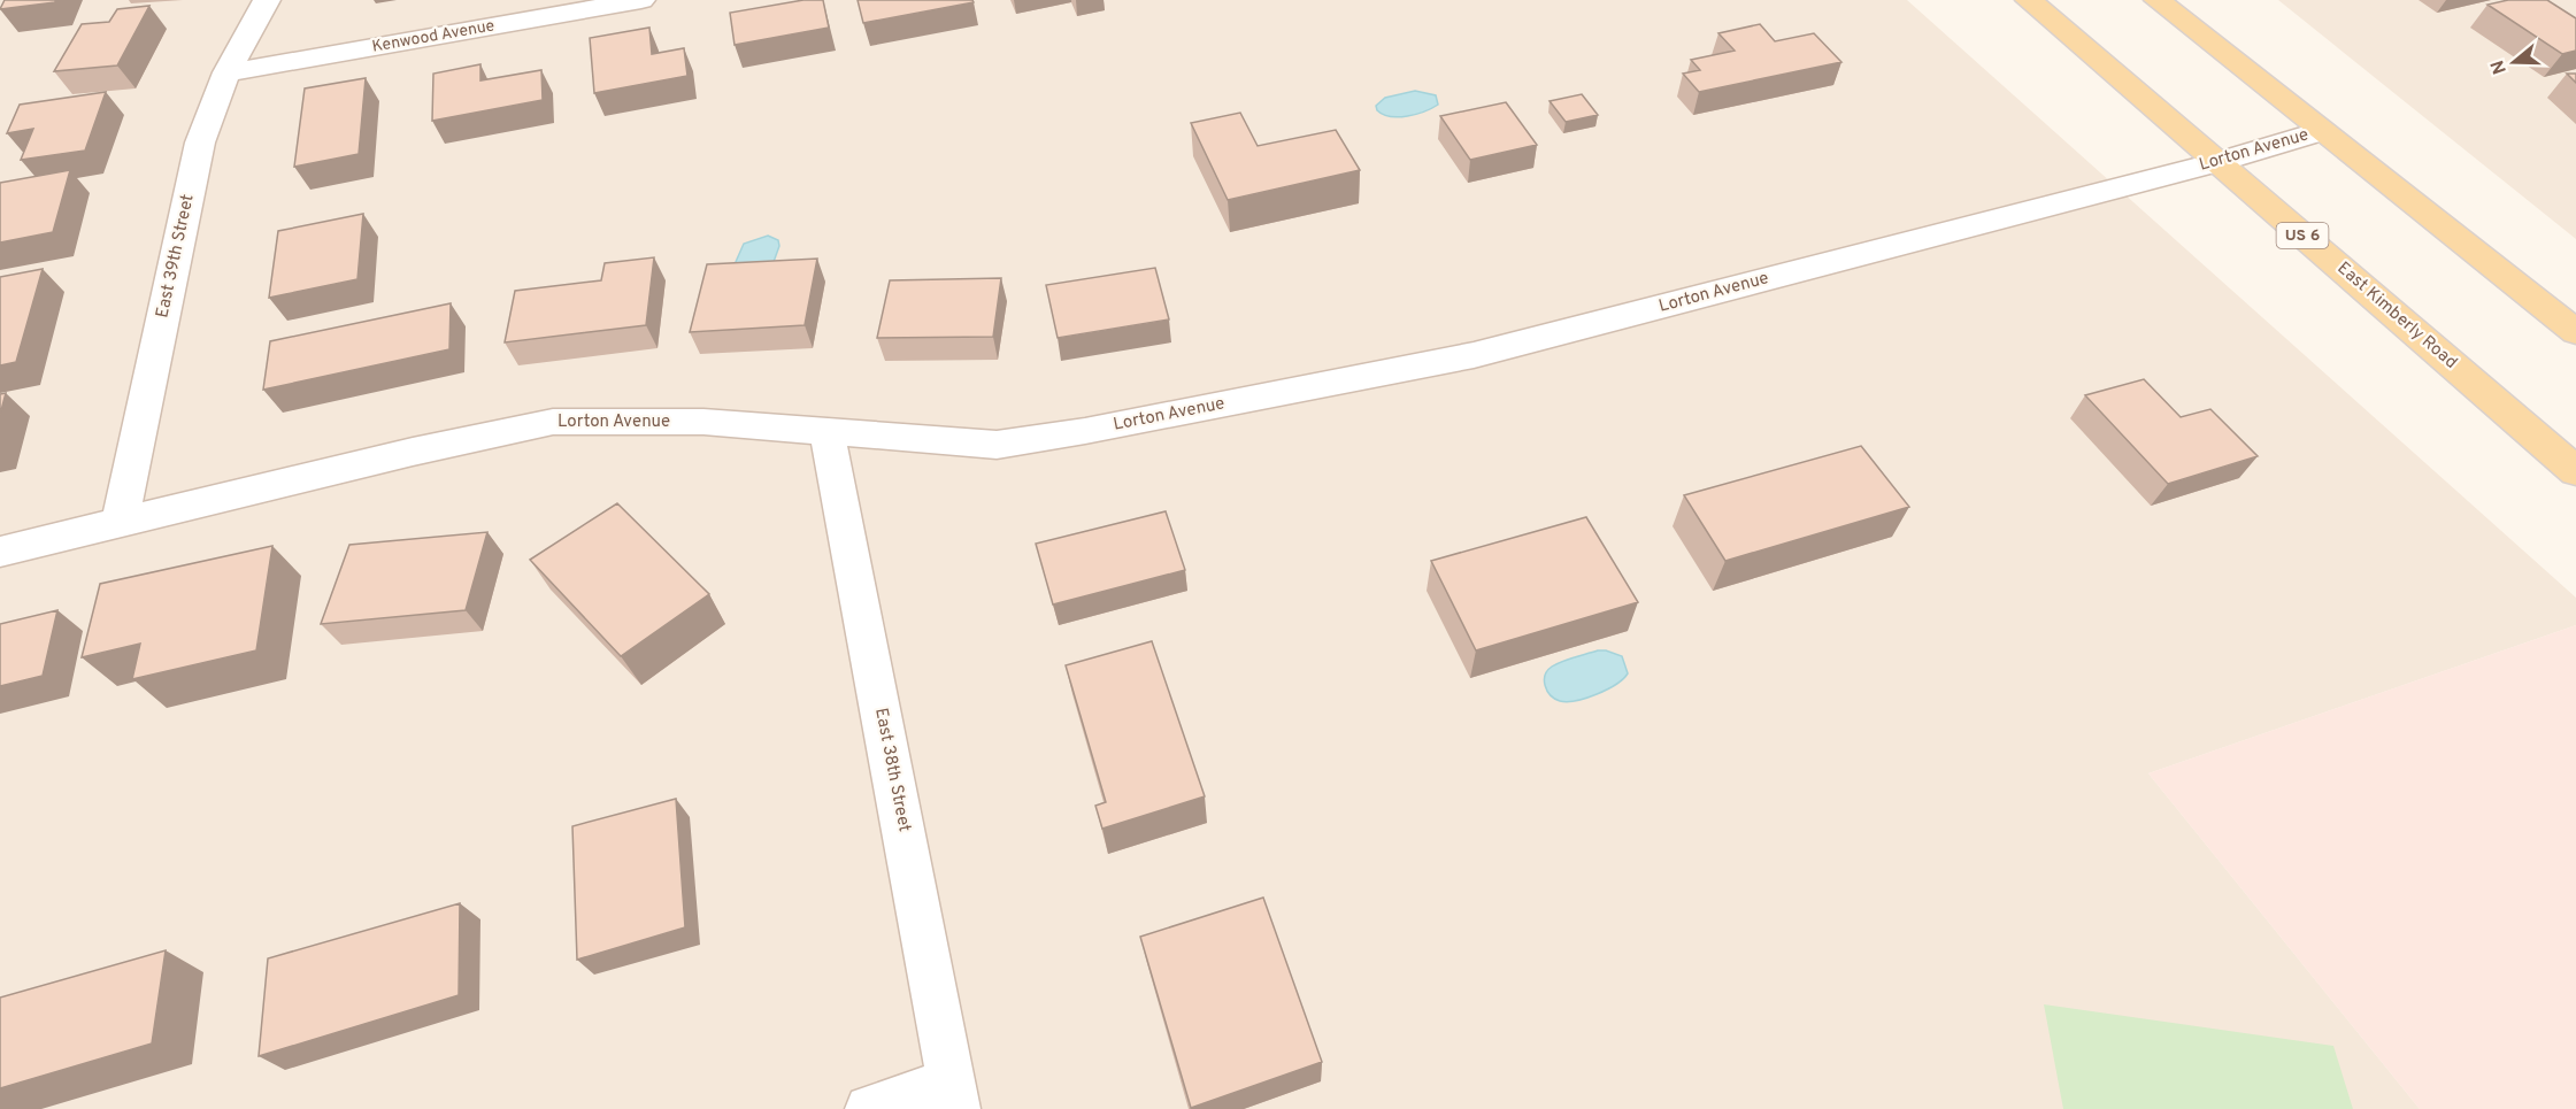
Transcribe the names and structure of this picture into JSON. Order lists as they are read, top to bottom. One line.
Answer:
{"streets":{"main road":["US 6","East Kimberly Road"],"street":["Kenwood Avenue","Lorton Avenue","East 39th Street","East 38th Street"]},"crossings":[["Kenwood Avenue","East 39th Street"],["Lorton Avenue","East 39th Street"],["Lorton Avenue","East Kimberly Road"],["Lorton Avenue","East 38th Street"]],"north":"left"}
